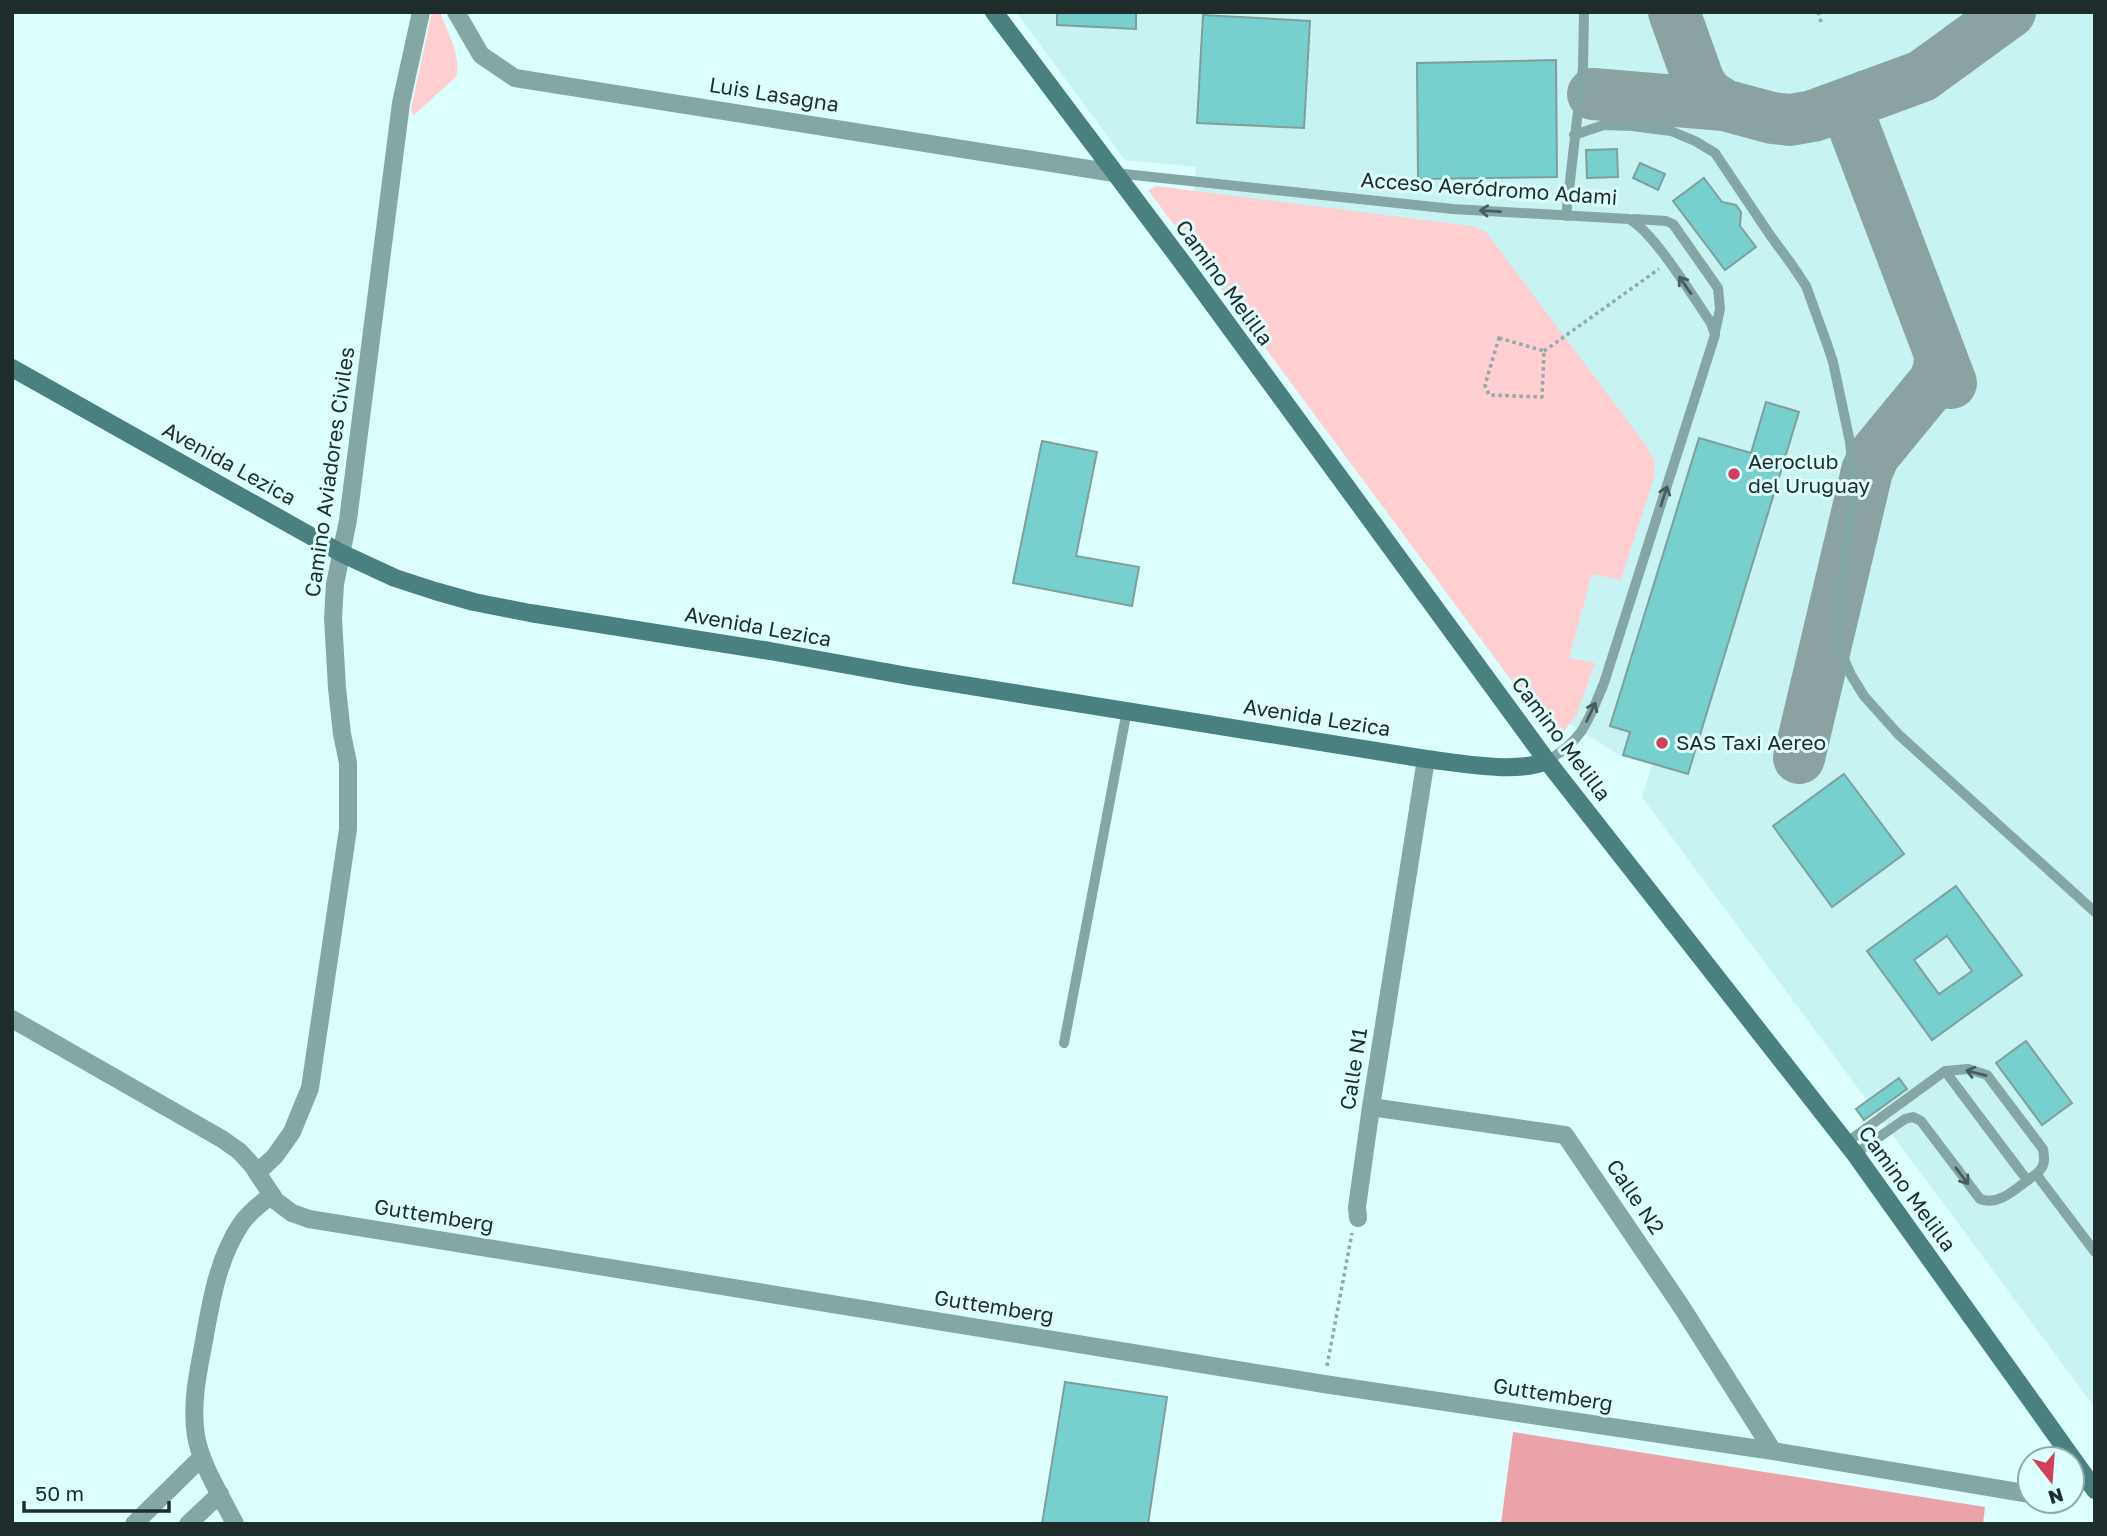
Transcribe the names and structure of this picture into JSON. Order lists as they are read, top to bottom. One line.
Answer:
{"streets":{"street":["Luis Lasagna","Camino Melilla","Avenida Lezica","Camino Aviadores Civiles","Calle N1","Calle N2","Guttemberg"],"lane":["Acceso Aeródromo Adami"]},"crossings":[["Luis Lasagna","Acceso Aeródromo Adami"],["Luis Lasagna","Camino Melilla"],["Acceso Aeródromo Adami","Camino Melilla"],["Camino Melilla","Avenida Lezica"],["Avenida Lezica","Camino Aviadores Civiles"],["Avenida Lezica","Calle N1"],["Camino Aviadores Civiles","Guttemberg"],["Calle N1","Calle N2"],["Calle N2","Guttemberg"]],"one_way":["Acceso Aeródromo Adami"],"places":["Aeroclub del Uruguay","SAS Taxi Aereo"],"scale_bar":"50 m","north":"bottom"}
